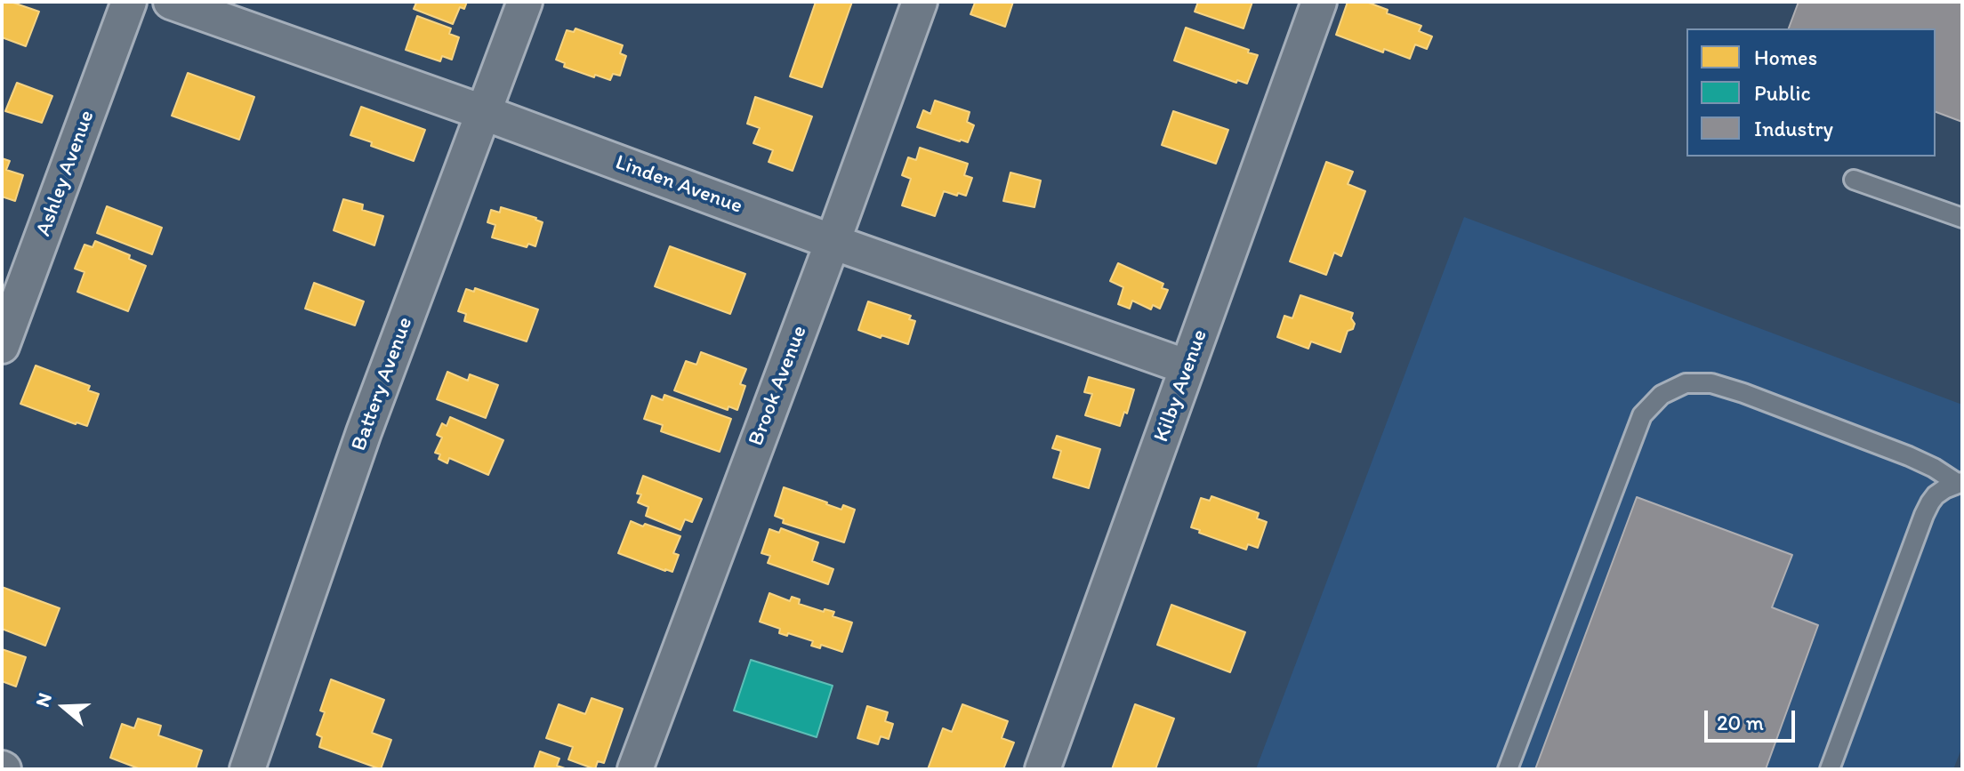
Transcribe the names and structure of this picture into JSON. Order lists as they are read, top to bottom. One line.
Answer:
{"streets":{"street":["Ashley Avenue","Linden Avenue","Battery Avenue","Brook Avenue","Kilby Avenue"]},"crossings":[["Linden Avenue","Battery Avenue"],["Linden Avenue","Brook Avenue"],["Linden Avenue","Kilby Avenue"]],"legend":["Homes","Public","Industry"],"scale_bar":"20 m","north":"left"}
